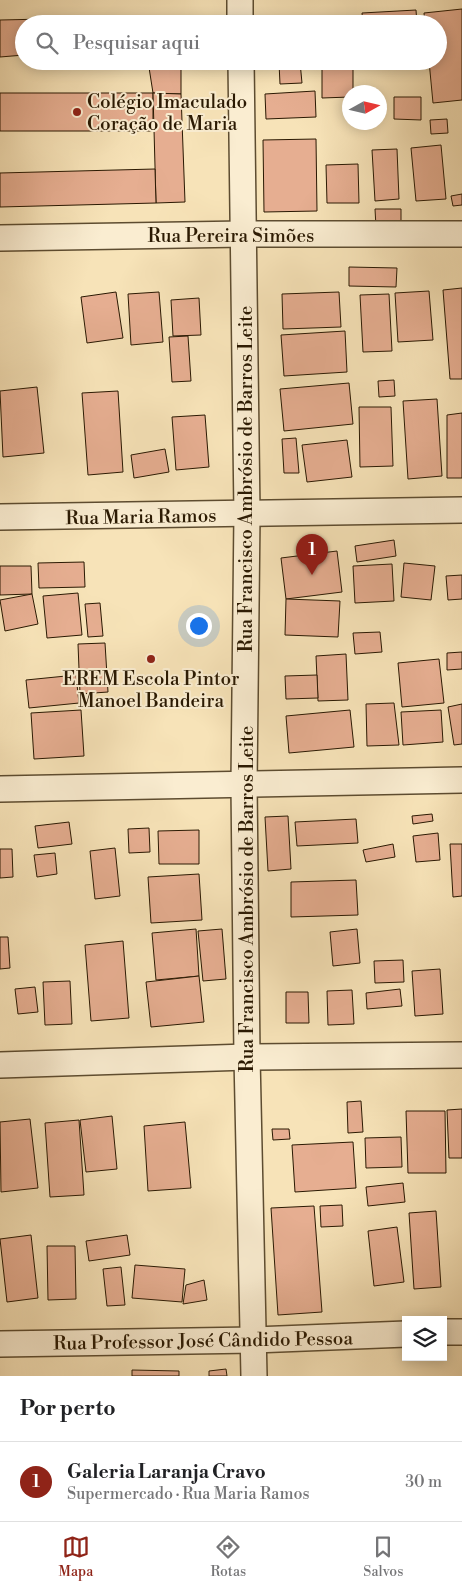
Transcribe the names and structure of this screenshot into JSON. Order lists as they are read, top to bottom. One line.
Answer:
{"streets":{"street":["Rua Pereira Simões","Rua Francisco Ambrósio de Barros Leite","Rua Maria Ramos","Rua Professor José Cândido Pessoa"]},"crossings":[["Rua Pereira Simões","Rua Francisco Ambrósio de Barros Leite"],["Rua Francisco Ambrósio de Barros Leite","Rua Maria Ramos"],["Rua Francisco Ambrósio de Barros Leite","Rua Professor José Cândido Pessoa"]],"places":["Colégio Imaculado Coração de Maria","EREM Escola Pintor Manoel Bandeira"],"north":"right","page":{"search":"Pesquisar aqui","pins":"1","heading":"Por perto","list":[{"mark":"1","name":"Galeria Laranja Cravo","note":"Supermercado · Rua Maria Ramos","value":"30 m"}],"nav":["Mapa","Rotas","Salvos"]}}
